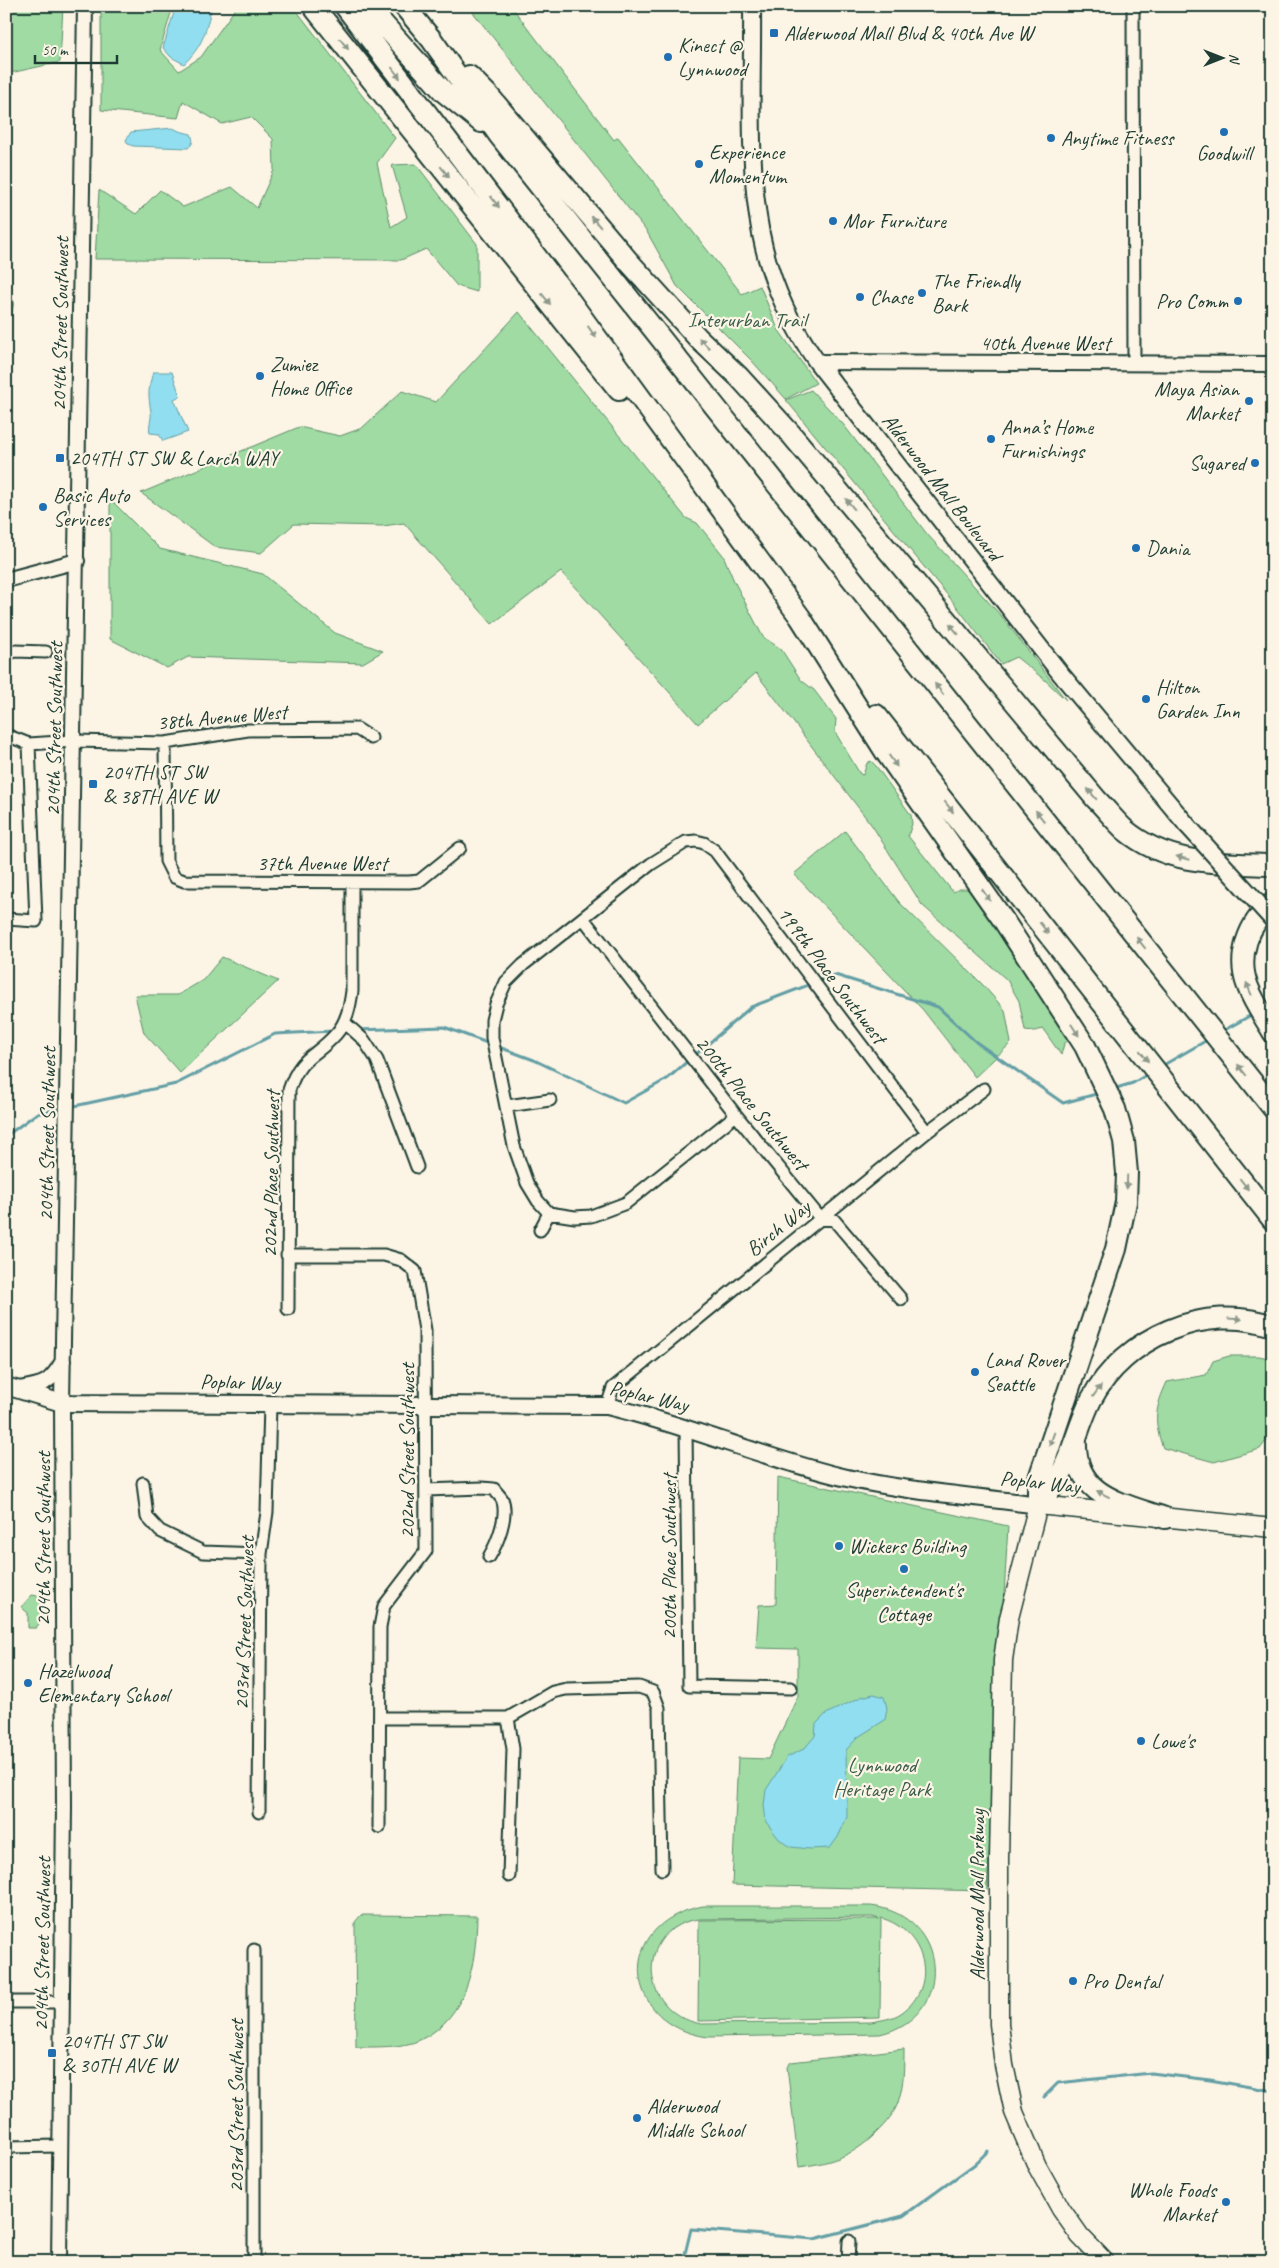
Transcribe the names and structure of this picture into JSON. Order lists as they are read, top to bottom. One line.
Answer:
{"streets":{"main road":["Alderwood Mall Boulevard","Poplar Way","Alderwood Mall Parkway"],"street":["204th Street Southwest","40th Avenue West","38th Avenue West","37th Avenue West","199th Place Southwest","200th Place Southwest","202nd Place Southwest","Birch Way","202nd Street Southwest","203rd Street Southwest"]},"crossings":[["204th Street Southwest","38th Avenue West"],["204th Street Southwest","Poplar Way"],["40th Avenue West","Alderwood Mall Boulevard"],["38th Avenue West","37th Avenue West"],["37th Avenue West","202nd Place Southwest"],["199th Place Southwest","200th Place Southwest"],["199th Place Southwest","Birch Way"],["200th Place Southwest","Birch Way"],["200th Place Southwest","Poplar Way"],["202nd Place Southwest","202nd Street Southwest"],["Birch Way","Poplar Way"],["Poplar Way","202nd Street Southwest"],["Poplar Way","203rd Street Southwest"],["Poplar Way","Alderwood Mall Parkway"]],"parks":["Interurban Trail","Lynnwood Heritage Park"],"places":{"transit":["Alderwood Mall Blvd & 40th Ave W","204TH ST SW & Larch WAY","204TH ST SW & 38TH AVE W","204TH ST SW & 30TH AVE W"],"other":["Kinect @ Lynnwood","Goodwill","Anytime Fitness","Experience Momentum","Mor Furniture","The Friendly Bark","Chase","Pro Comm","Zumiez Home Office","Maya Asian Market","Anna’s Home Furnishings","Sugared","Basic Auto Services","Dania","Hilton Garden Inn","Land Rover Seattle","Wickers Building","Superintendent's Cottage","Hazelwood Elementary School","Lowe's","Pro Dental","Alderwood Middle School","Whole Foods Market"]},"scale_bar":"50 m","north":"right"}
